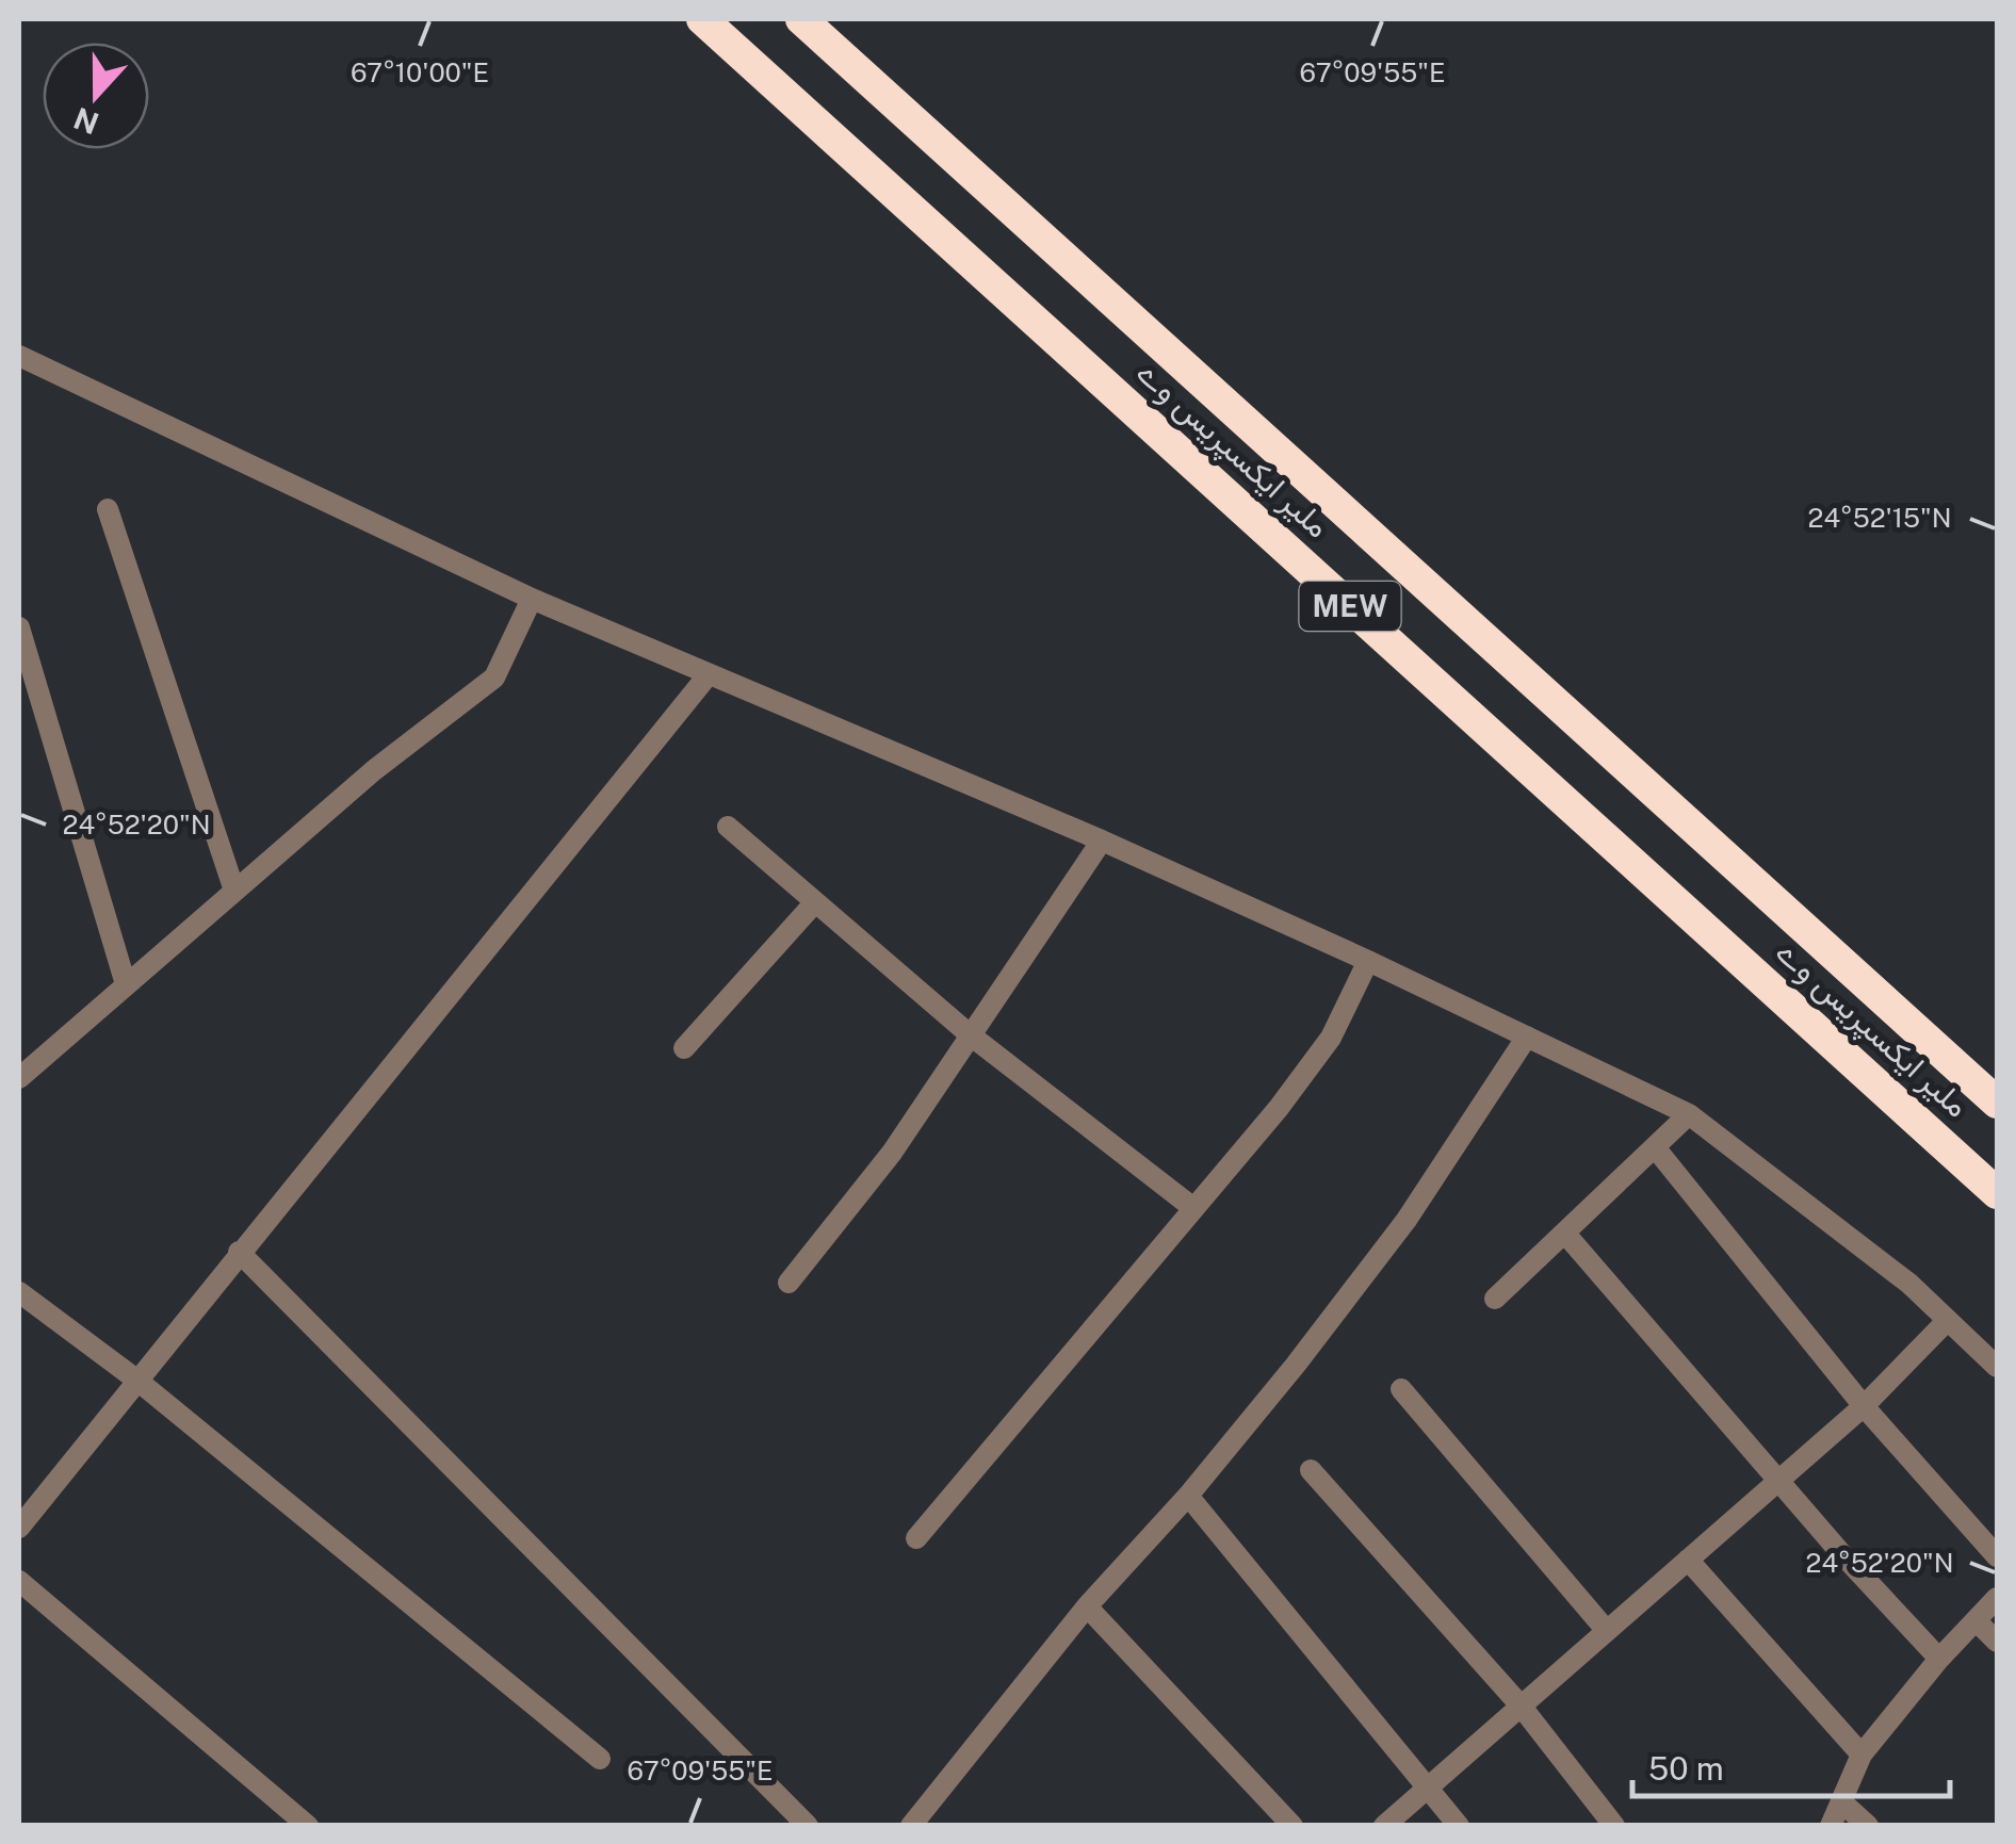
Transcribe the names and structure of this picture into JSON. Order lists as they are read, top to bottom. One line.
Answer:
{"streets":{"highway":["ملیر ایکسپریس وے","MEW"]},"scale_bar":"50 m","north":"bottom","coordinates":["67°10'00\"E","67°09'55\"E","24°52'15\"N","24°52'20\"N"]}
